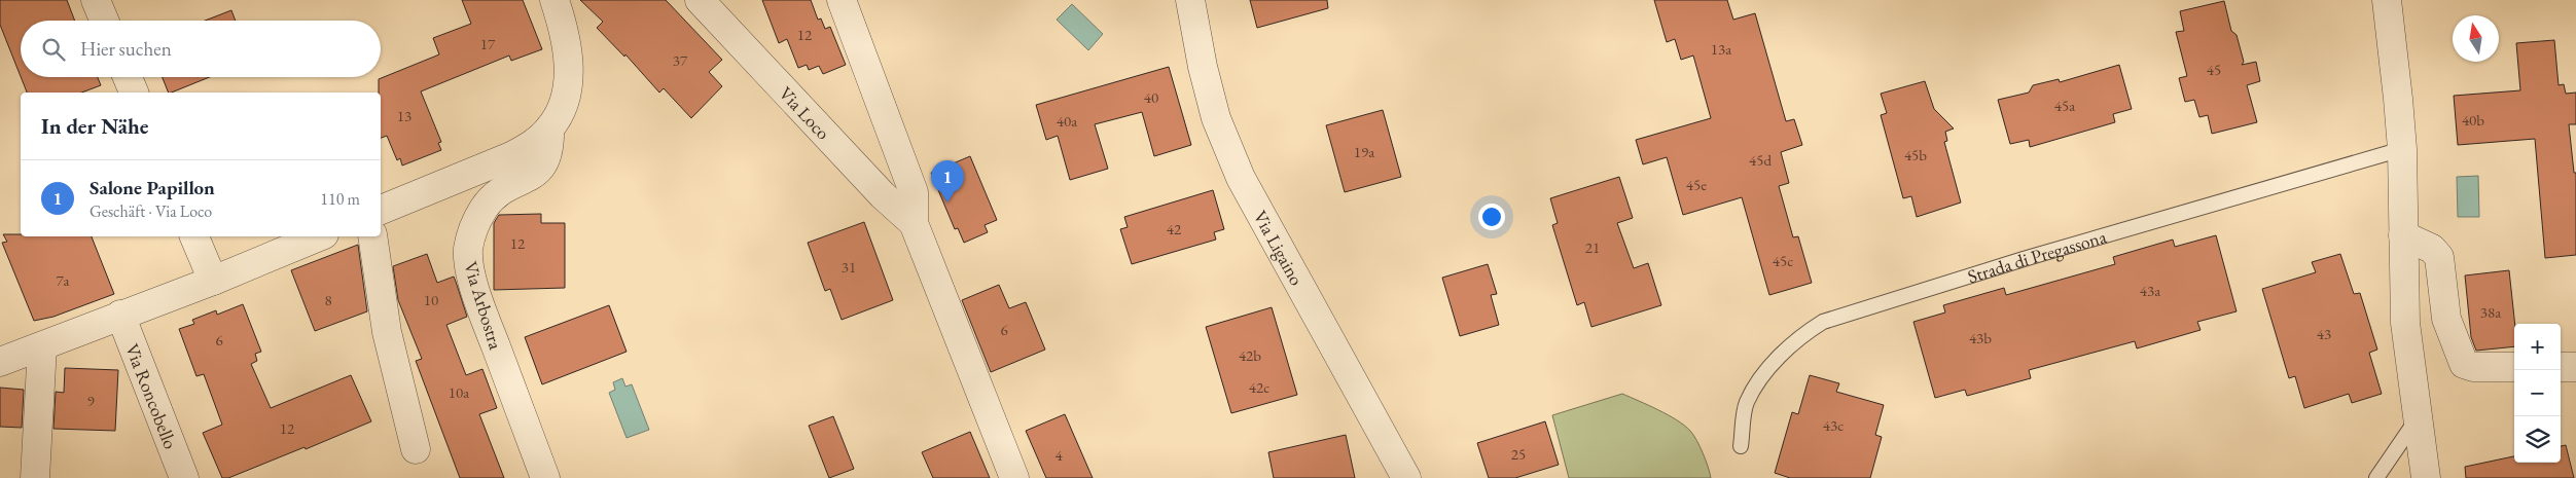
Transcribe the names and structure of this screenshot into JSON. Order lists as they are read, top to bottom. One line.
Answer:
{"streets":{"street":["Via Loco","Via Ligaino","Via Arbostra","Via Roncobello"],"lane":["Strada di Pregassona"]},"house_numbers":["12","17","13a","37","45","40","45a","13","40b","40a","19a","45b","45d","45e","42","12","21","45c","31","7a","43a","8","10","38a","6","43","43b","6","42b","42c","10a","9","43c","12","25","4"],"north":"top","page":{"search":"Hier suchen","heading":"In der Nähe","list":[{"mark":"1","name":"Salone Papillon","note":"Geschäft · Via Loco","value":"110 m"}],"pins":"1","map_buttons":["+","−"]}}
